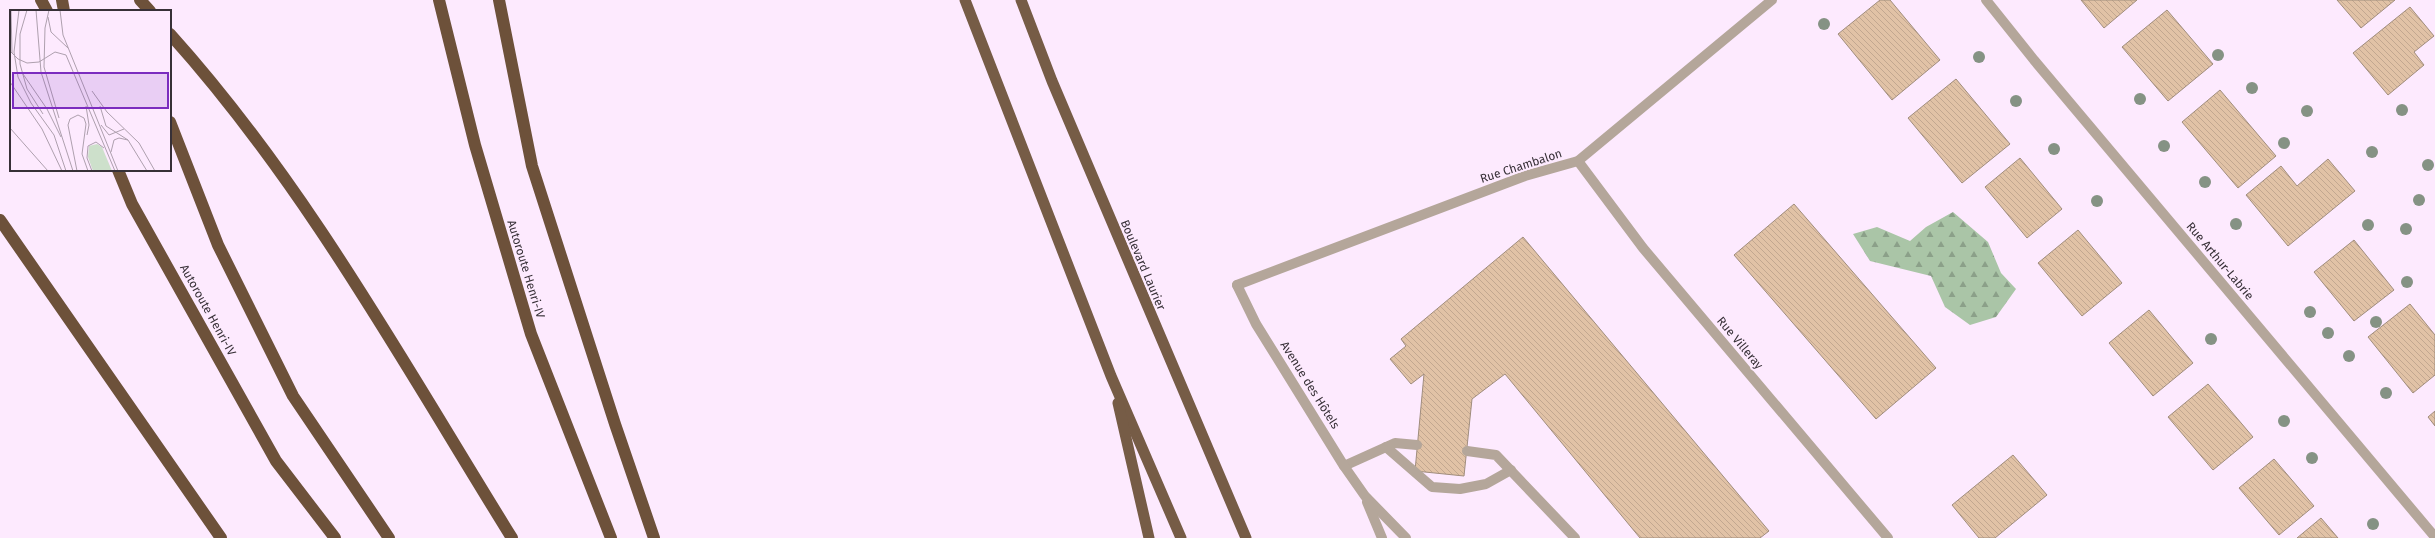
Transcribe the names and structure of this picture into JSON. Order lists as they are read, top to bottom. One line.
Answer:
{"streets":{"highway":["Boulevard Laurier","Autoroute Henri-IV"],"street":["Rue Chambalon","Rue Arthur-Labrie","Rue Villeray","Avenue des Hôtels"]},"crossings":[["Rue Chambalon","Rue Villeray"],["Rue Chambalon","Avenue des Hôtels"]]}
